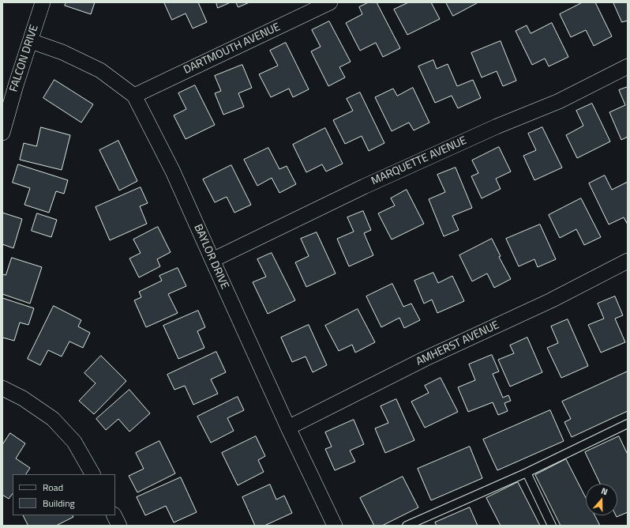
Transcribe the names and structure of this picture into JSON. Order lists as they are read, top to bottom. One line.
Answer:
{"streets":{"street":["DARTMOUTH AVENUE","FALCON DRIVE","MARQUETTE AVENUE","BAYLOR DRIVE","AMHERST AVENUE"]},"crossings":[["DARTMOUTH AVENUE","BAYLOR DRIVE"],["FALCON DRIVE","BAYLOR DRIVE"],["MARQUETTE AVENUE","BAYLOR DRIVE"],["BAYLOR DRIVE","AMHERST AVENUE"]],"legend":["Road","Building"],"north":"top"}
